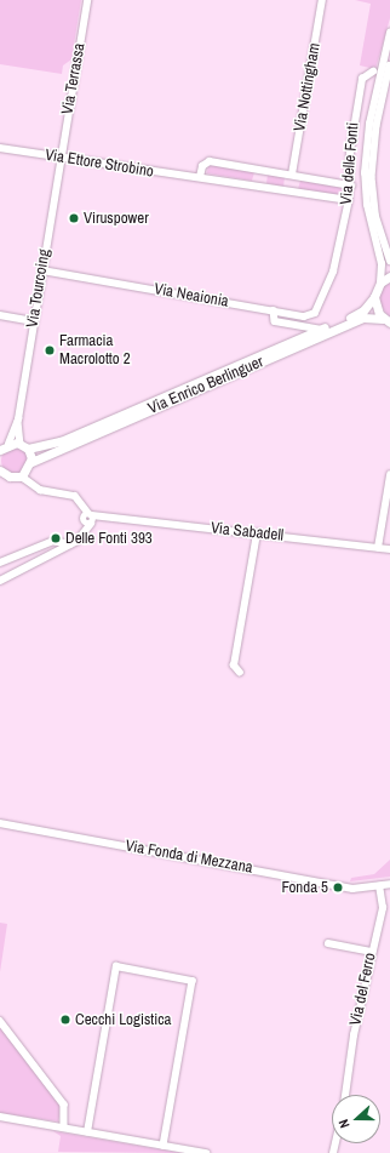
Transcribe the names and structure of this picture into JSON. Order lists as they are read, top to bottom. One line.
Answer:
{"streets":{"main road":["Via Enrico Berlinguer"],"street":["Via Terrassa","Via Nottingham","Via Ettore Strobino","Via delle Fonti","Via Tourcoing","Via Neaionia","Via Sabadell","Via Fonda di Mezzana","Via del Ferro"]},"crossings":[["Via Terrassa","Via Ettore Strobino"],["Via Terrassa","Via Tourcoing"],["Via Ettore Strobino","Via delle Fonti"],["Via Ettore Strobino","Via Tourcoing"],["Via delle Fonti","Via Neaionia"],["Via Tourcoing","Via Neaionia"],["Via Tourcoing","Via Enrico Berlinguer"],["Via Fonda di Mezzana","Via del Ferro"]],"places":["Viruspower","Farmacia Macrolotto 2","Delle Fonti 393","Fonda 5","Cecchi Logistica"],"north":"left"}
